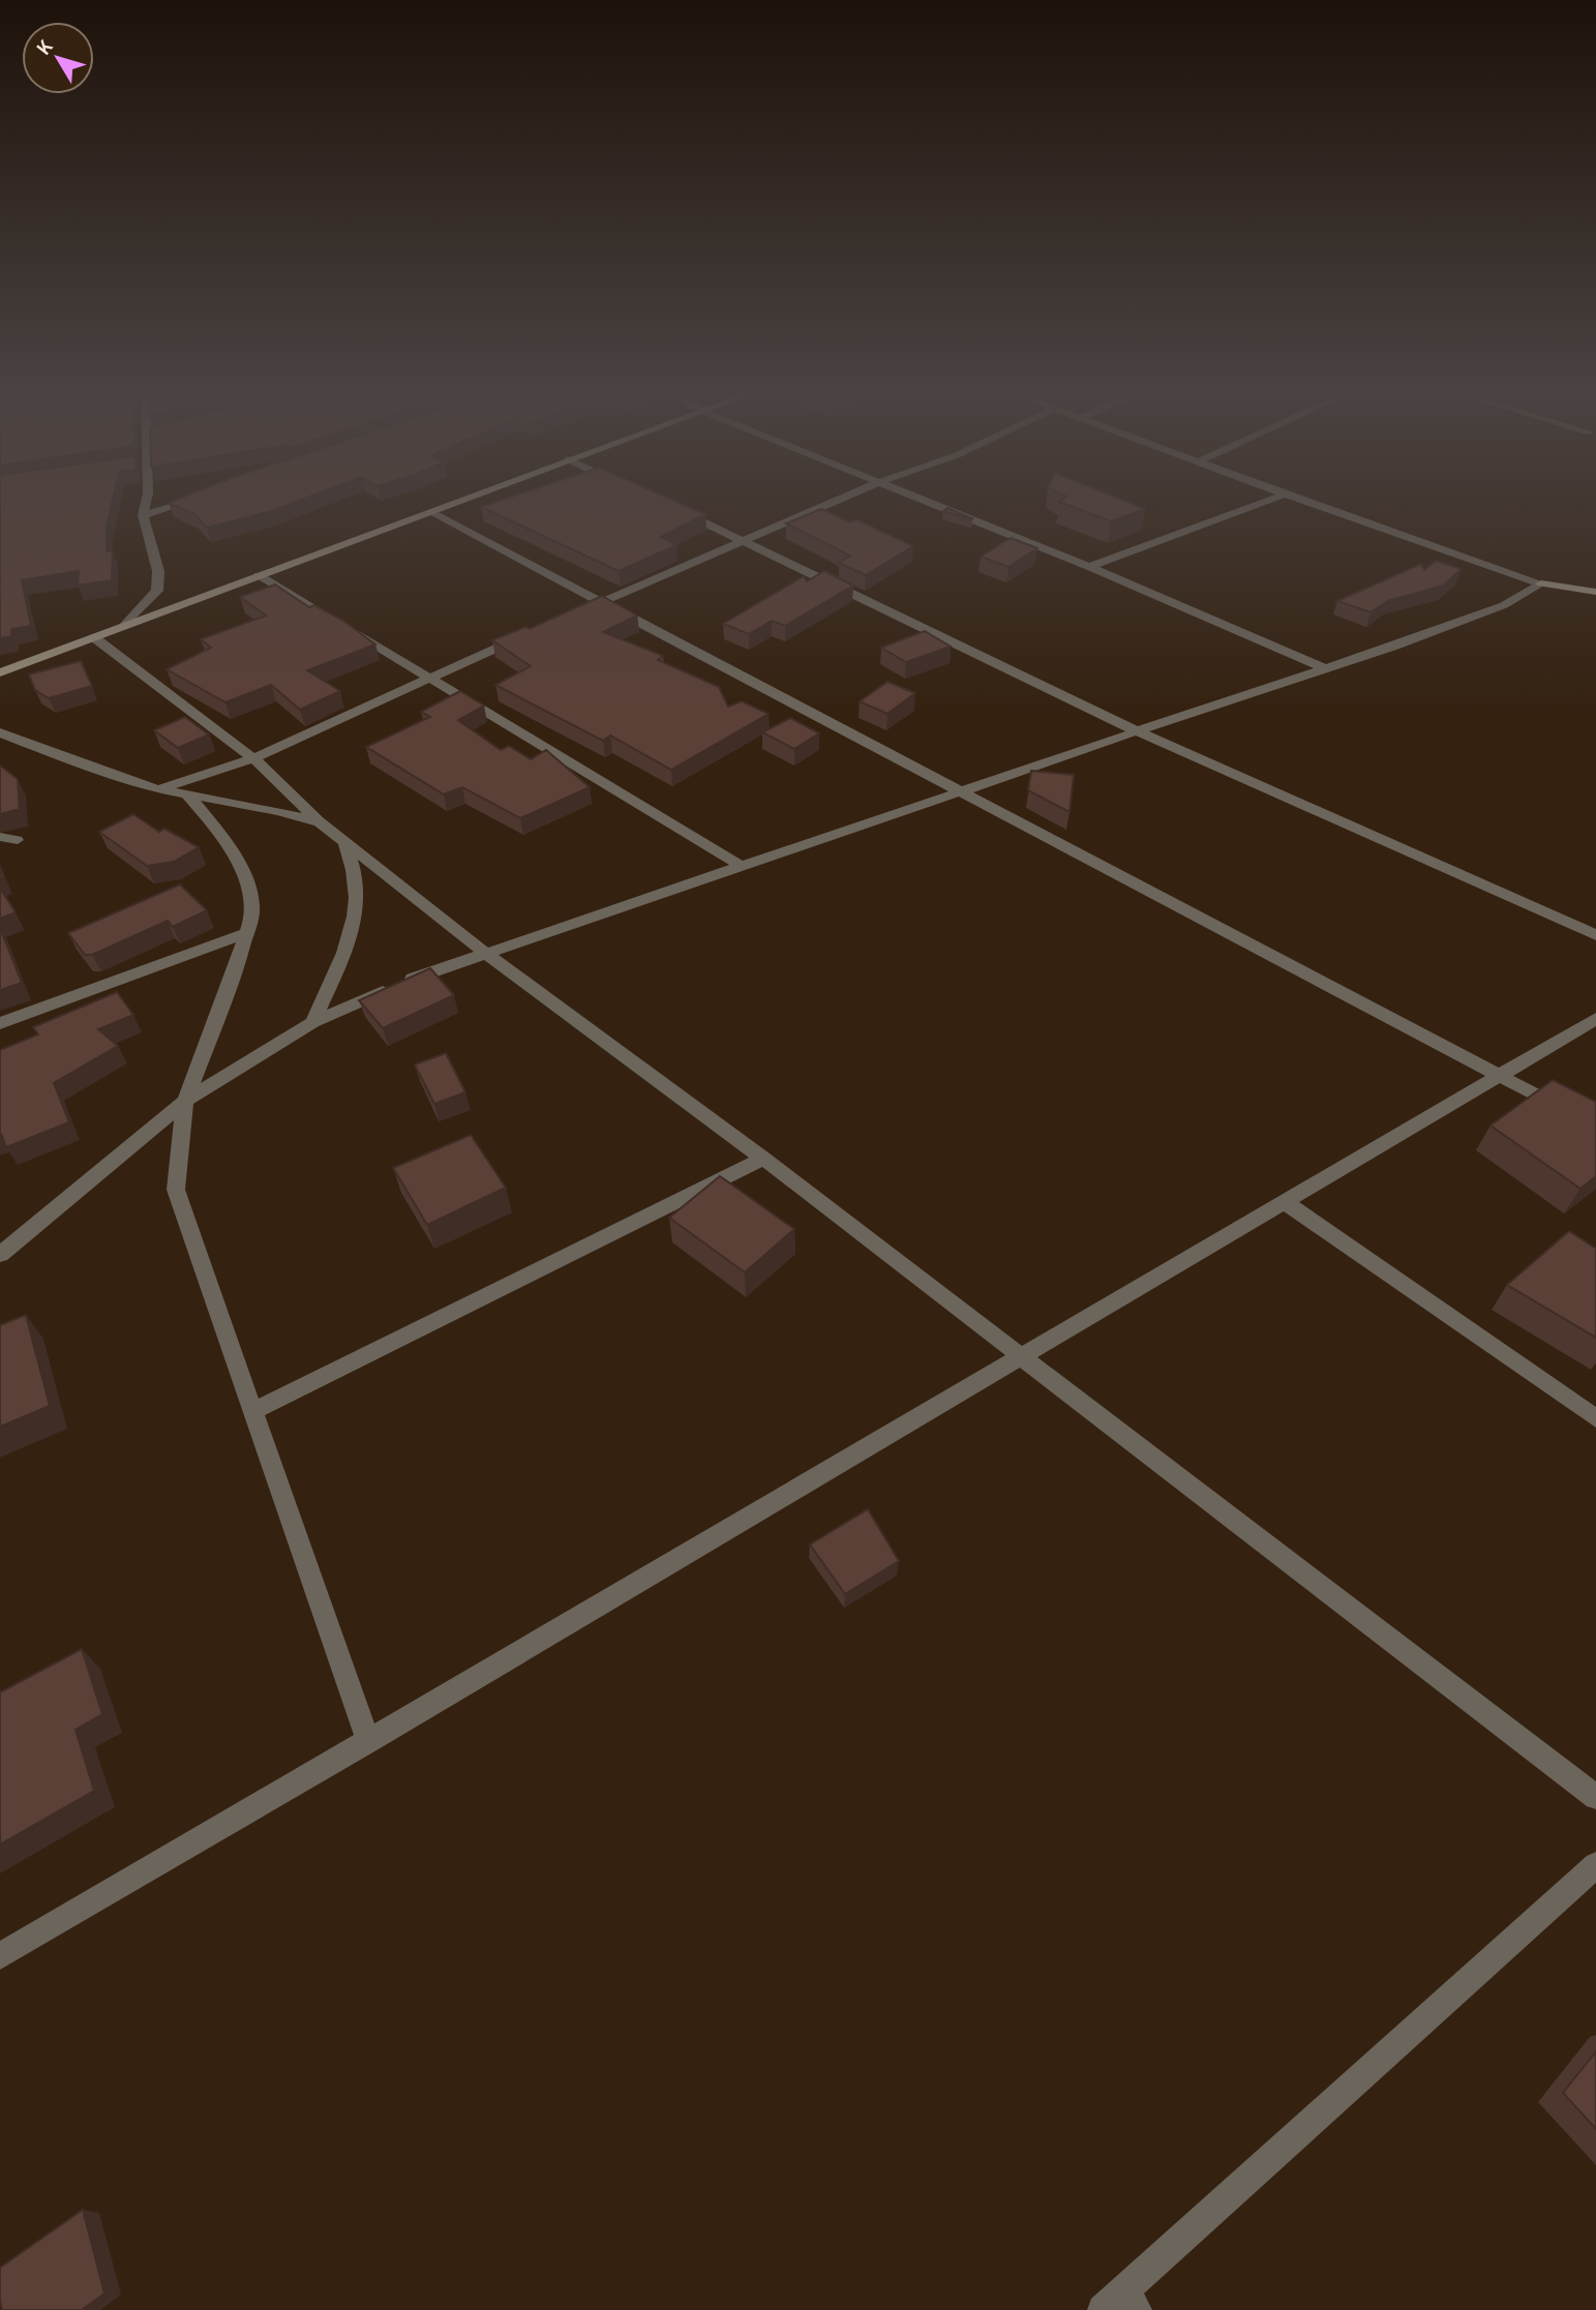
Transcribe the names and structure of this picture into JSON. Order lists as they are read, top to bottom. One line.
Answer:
{"north":"top left"}
